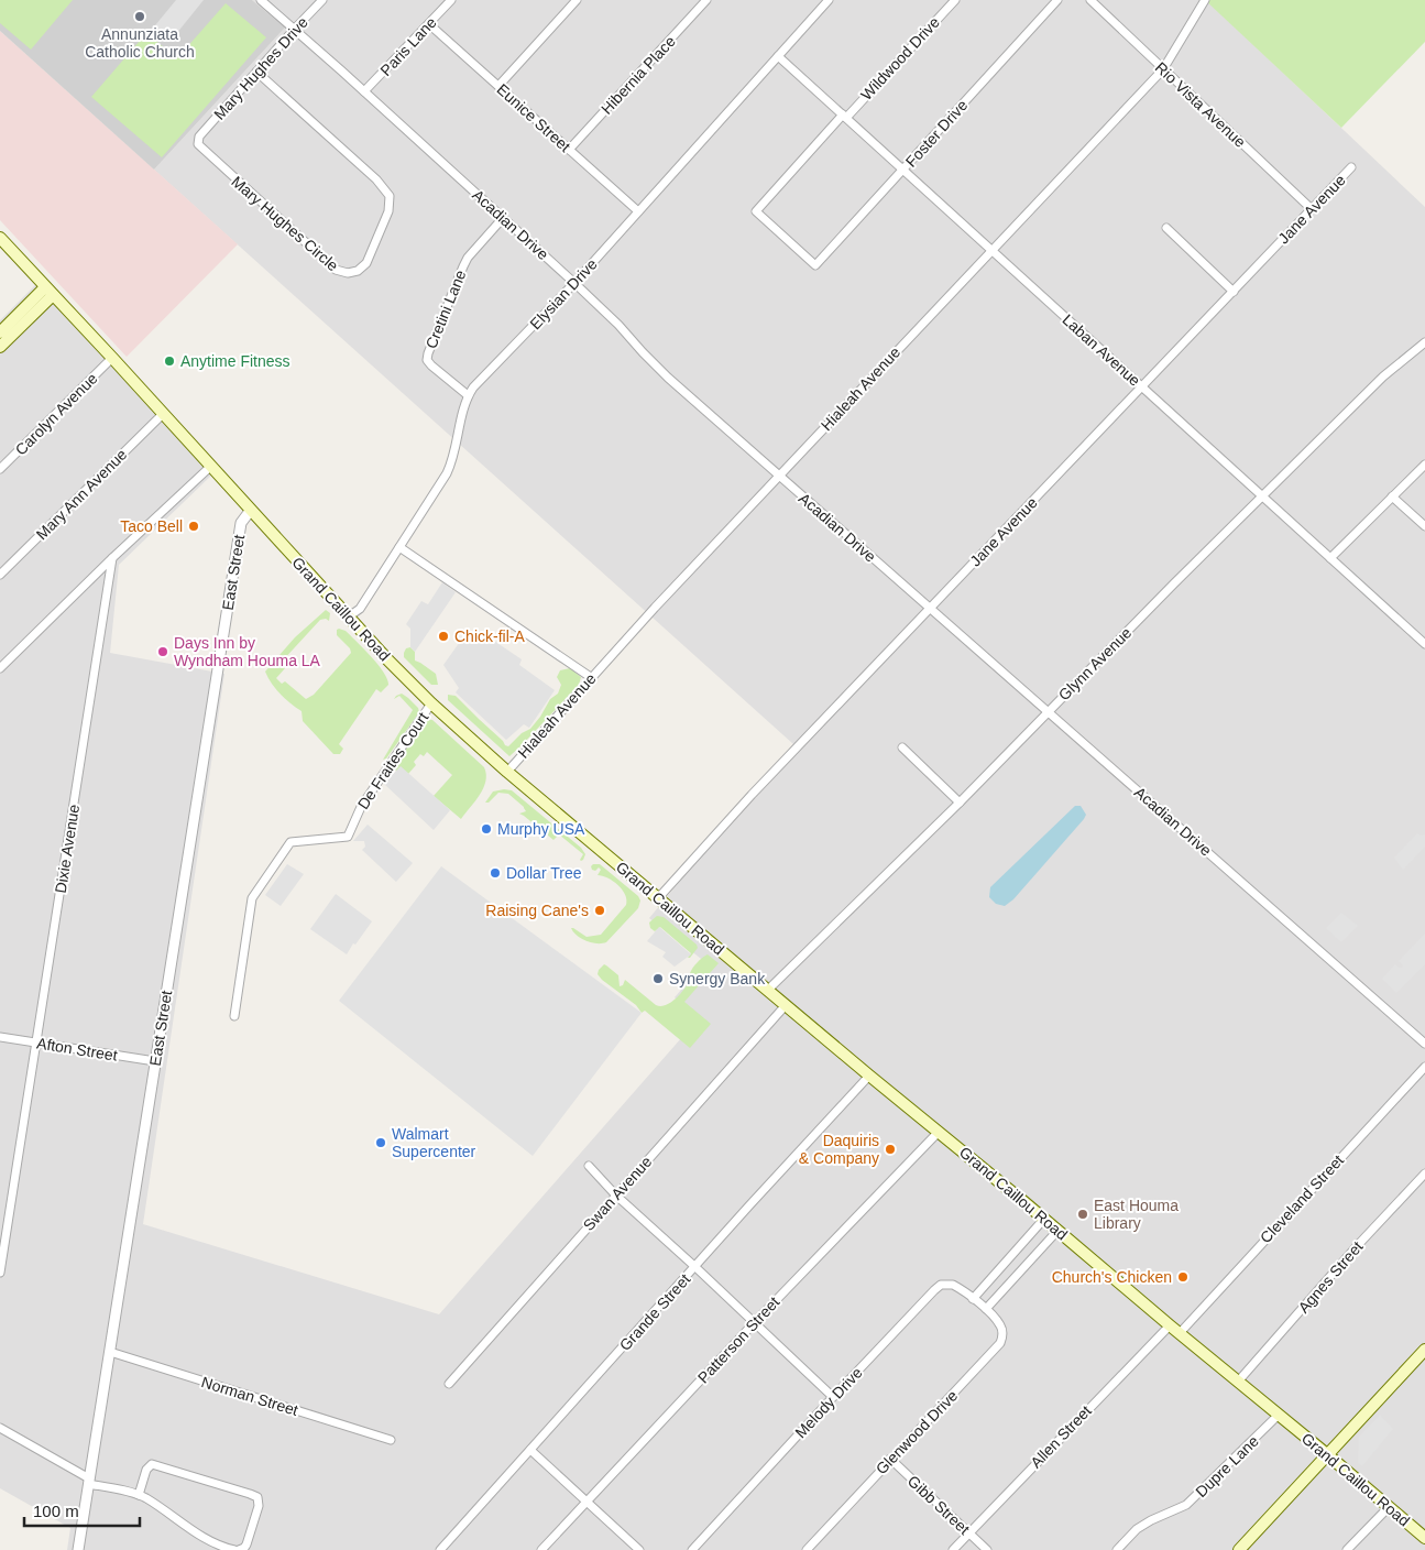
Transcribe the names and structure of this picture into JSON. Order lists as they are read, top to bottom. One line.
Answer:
{"streets":{"main road":["Grand Caillou Road"],"street":["Paris Lane","Wildwood Drive","Mary Hughes Drive","Hibernia Place","Rio Vista Avenue","Eunice Street","Foster Drive","Jane Avenue","Mary Hughes Circle","Acadian Drive","Elysian Drive","Cretini Lane","Laban Avenue","Hialeah Avenue","Carolyn Avenue","Mary Ann Avenue","East Street","Glynn Avenue","De Fraites Court","Dixie Avenue","Afton Street","Swan Avenue","Cleveland Street","Agnes Street","Grande Street","Patterson Street","Norman Street","Melody Drive","Glenwood Drive","Allen Street","Dupre Lane","Gibb Street"]},"crossings":[["Paris Lane","Eunice Street"],["Paris Lane","Acadian Drive"],["Wildwood Drive","Foster Drive"],["Wildwood Drive","Laban Avenue"],["Mary Hughes Drive","Mary Hughes Circle"],["Mary Hughes Drive","Acadian Drive"],["Hibernia Place","Eunice Street"],["Rio Vista Avenue","Jane Avenue"],["Rio Vista Avenue","Hialeah Avenue"],["Eunice Street","Elysian Drive"],["Foster Drive","Laban Avenue"],["Jane Avenue","Acadian Drive"],["Jane Avenue","Laban Avenue"],["Jane Avenue","Grand Caillou Road"],["Acadian Drive","Elysian Drive"],["Acadian Drive","Cretini Lane"],["Acadian Drive","Hialeah Avenue"],["Acadian Drive","Glynn Avenue"],["Elysian Drive","Cretini Lane"],["Elysian Drive","Laban Avenue"],["Elysian Drive","Grand Caillou Road"],["Laban Avenue","Hialeah Avenue"],["Laban Avenue","Glynn Avenue"],["Hialeah Avenue","Grand Caillou Road"],["Carolyn Avenue","Grand Caillou Road"],["Mary Ann Avenue","Grand Caillou Road"],["East Street","Grand Caillou Road"],["East Street","Afton Street"],["East Street","Norman Street"],["Grand Caillou Road","Glynn Avenue"],["Grand Caillou Road","De Fraites Court"],["Grand Caillou Road","Swan Avenue"],["Grand Caillou Road","Cleveland Street"],["Grand Caillou Road","Agnes Street"],["Grand Caillou Road","Grande Street"],["Grand Caillou Road","Patterson Street"],["Grand Caillou Road","Allen Street"],["Grand Caillou Road","Dupre Lane"],["Dixie Avenue","Afton Street"],["Melody Drive","Glenwood Drive"],["Glenwood Drive","Gibb Street"],["Allen Street","Gibb Street"]],"places":["Annunziata Catholic Church","Anytime Fitness","Taco Bell","Chick-fil-A","Days Inn by Wyndham Houma LA","Murphy USA","Dollar Tree","Raising Cane's","Synergy Bank","Walmart Supercenter","Daquiris & Company","East Houma Library","Church's Chicken"],"scale_bar":"100 m"}
